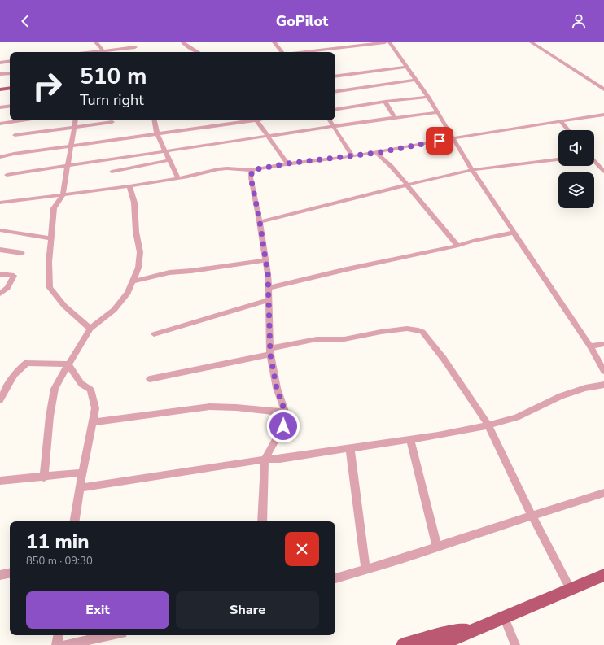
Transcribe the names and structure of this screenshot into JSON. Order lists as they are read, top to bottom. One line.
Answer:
{"page":{"header":"GoPilot","turn":["510 m","Turn right"],"heading":["11 min","850 m · 09:30"],"buttons":["Exit","Share"]}}
